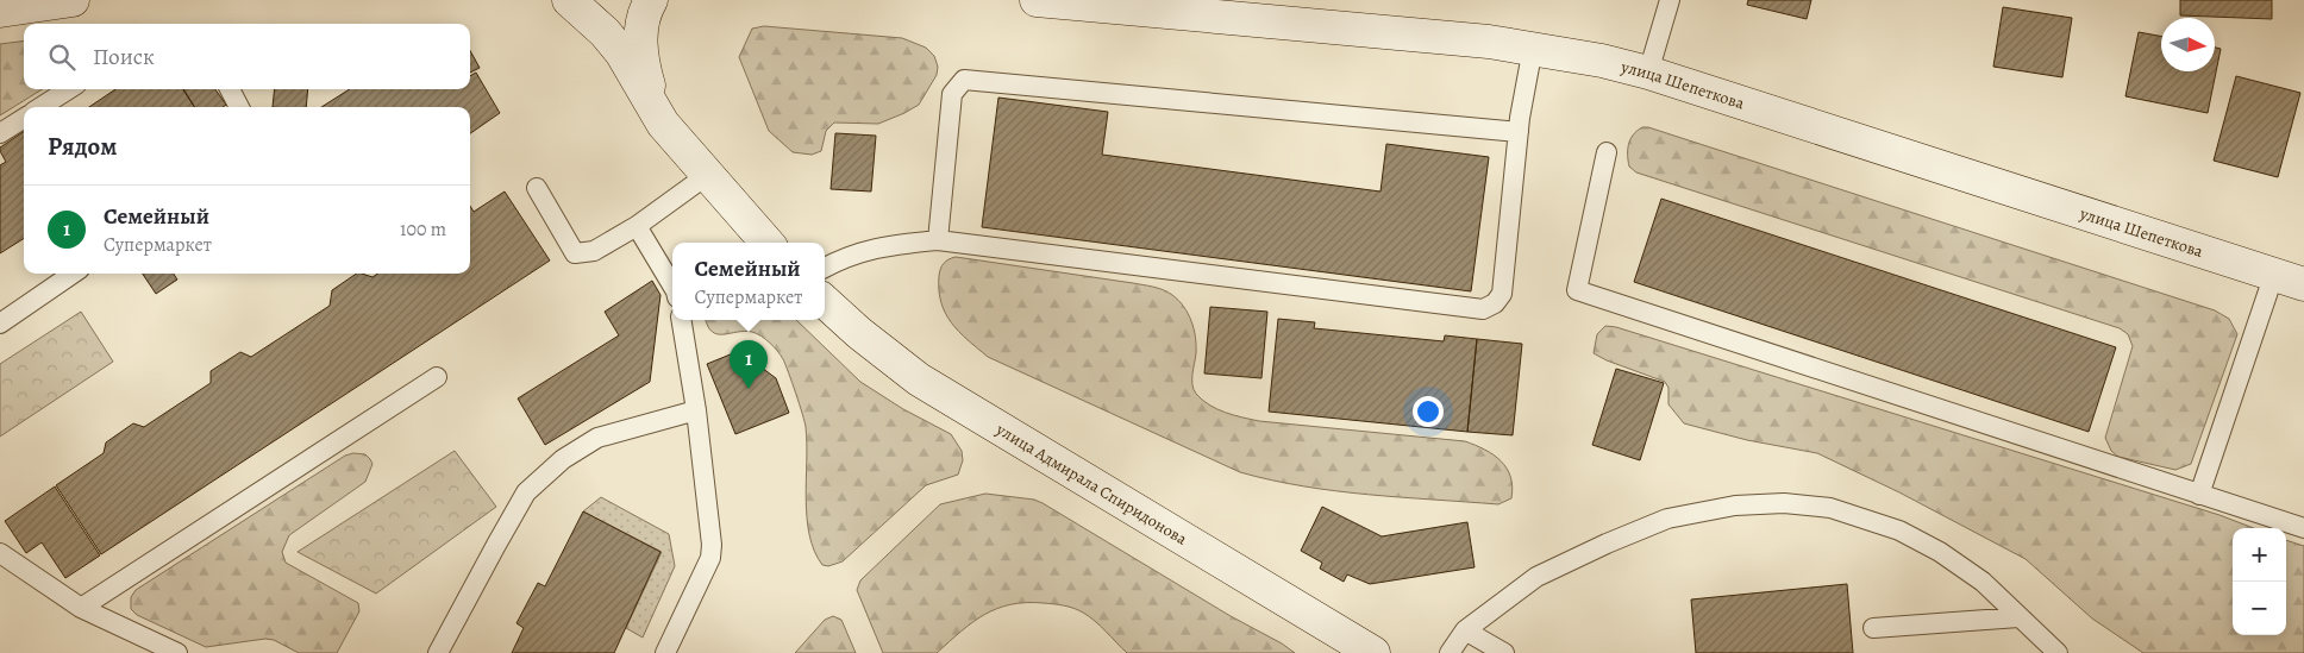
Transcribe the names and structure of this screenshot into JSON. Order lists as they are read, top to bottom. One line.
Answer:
{"streets":{"main road":["улица Шепеткова","улица Адмирала Спиридонова"]},"north":"right","page":{"search":"Поиск","heading":"Рядом","list":[{"mark":"1","name":"Семейный","note":"Супермаркет","value":"100 m"}],"popup":["Семейный","Супермаркет"],"pins":"1","map_buttons":["+","−"]}}
